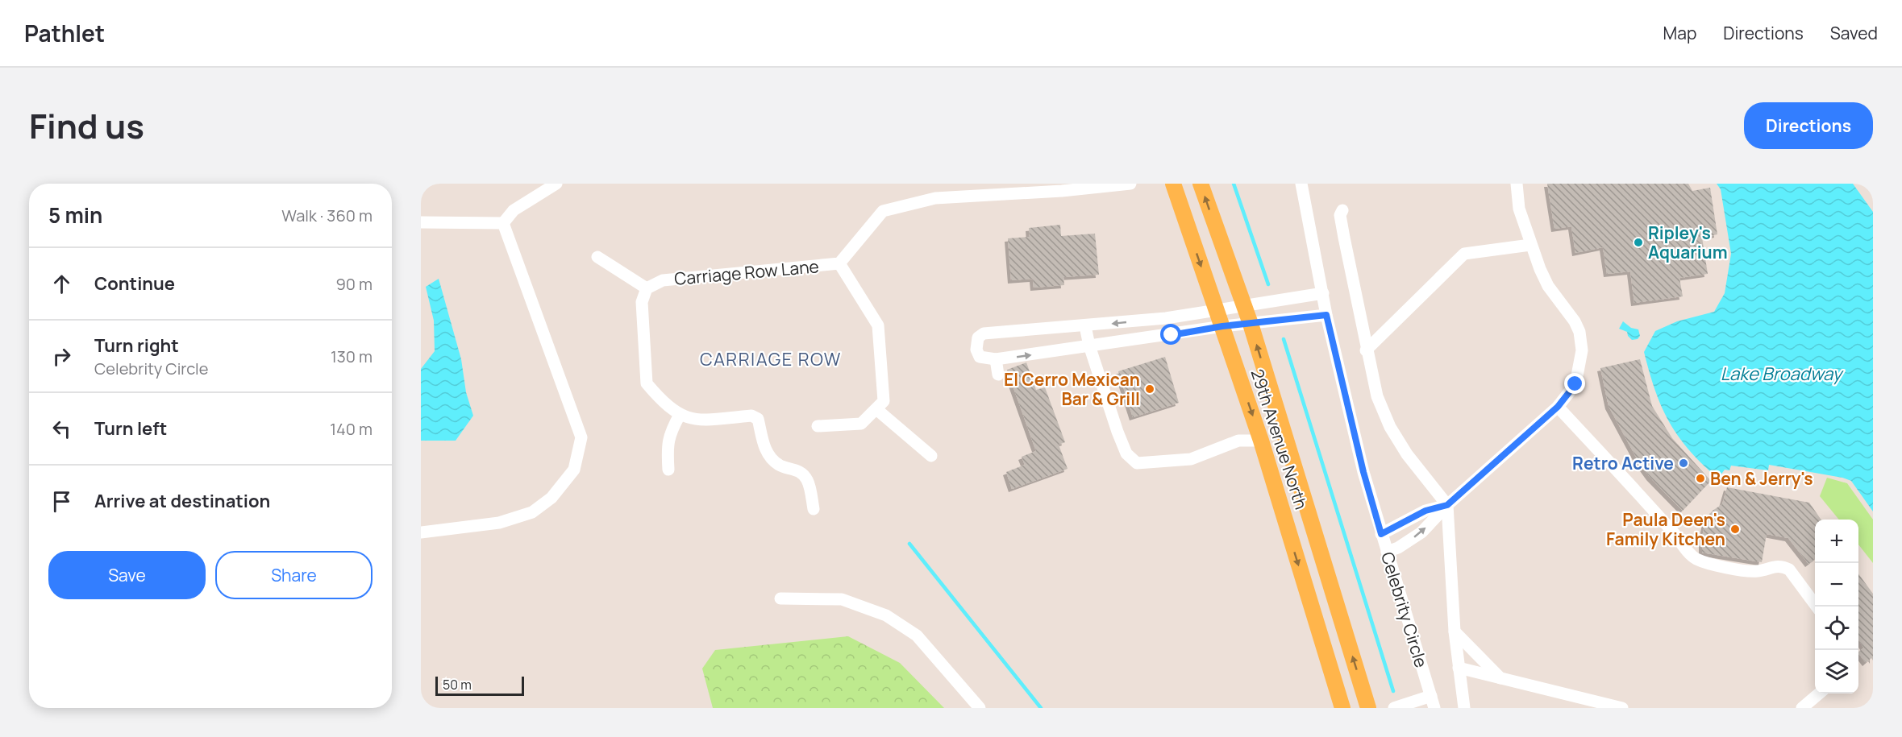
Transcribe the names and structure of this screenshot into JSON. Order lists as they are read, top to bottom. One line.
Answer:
{"streets":{"main road":["29th Avenue North"],"street":["Carriage Row Lane","Celebrity Circle"]},"districts":["CARRIAGE ROW"],"water":["Lake Broadway"],"places":["Ripley's Aquarium","El Cerro Mexican Bar & Grill","Retro Active","Ben & Jerry's","Paula Deen's Family Kitchen"],"scale_bar":"50 m","page":{"header":"Pathlet","nav":["Map","Directions","Saved"],"title":"Find us","buttons":["Directions",["Save","Share"]],"heading":["5 min","Walk · 360 m"],"list":[["Continue","90 m"],["Turn right","Celebrity Circle","130 m"],["Turn left","140 m"],"Arrive at destination"],"map_buttons":["+","−"],"scale":"50 m"}}
